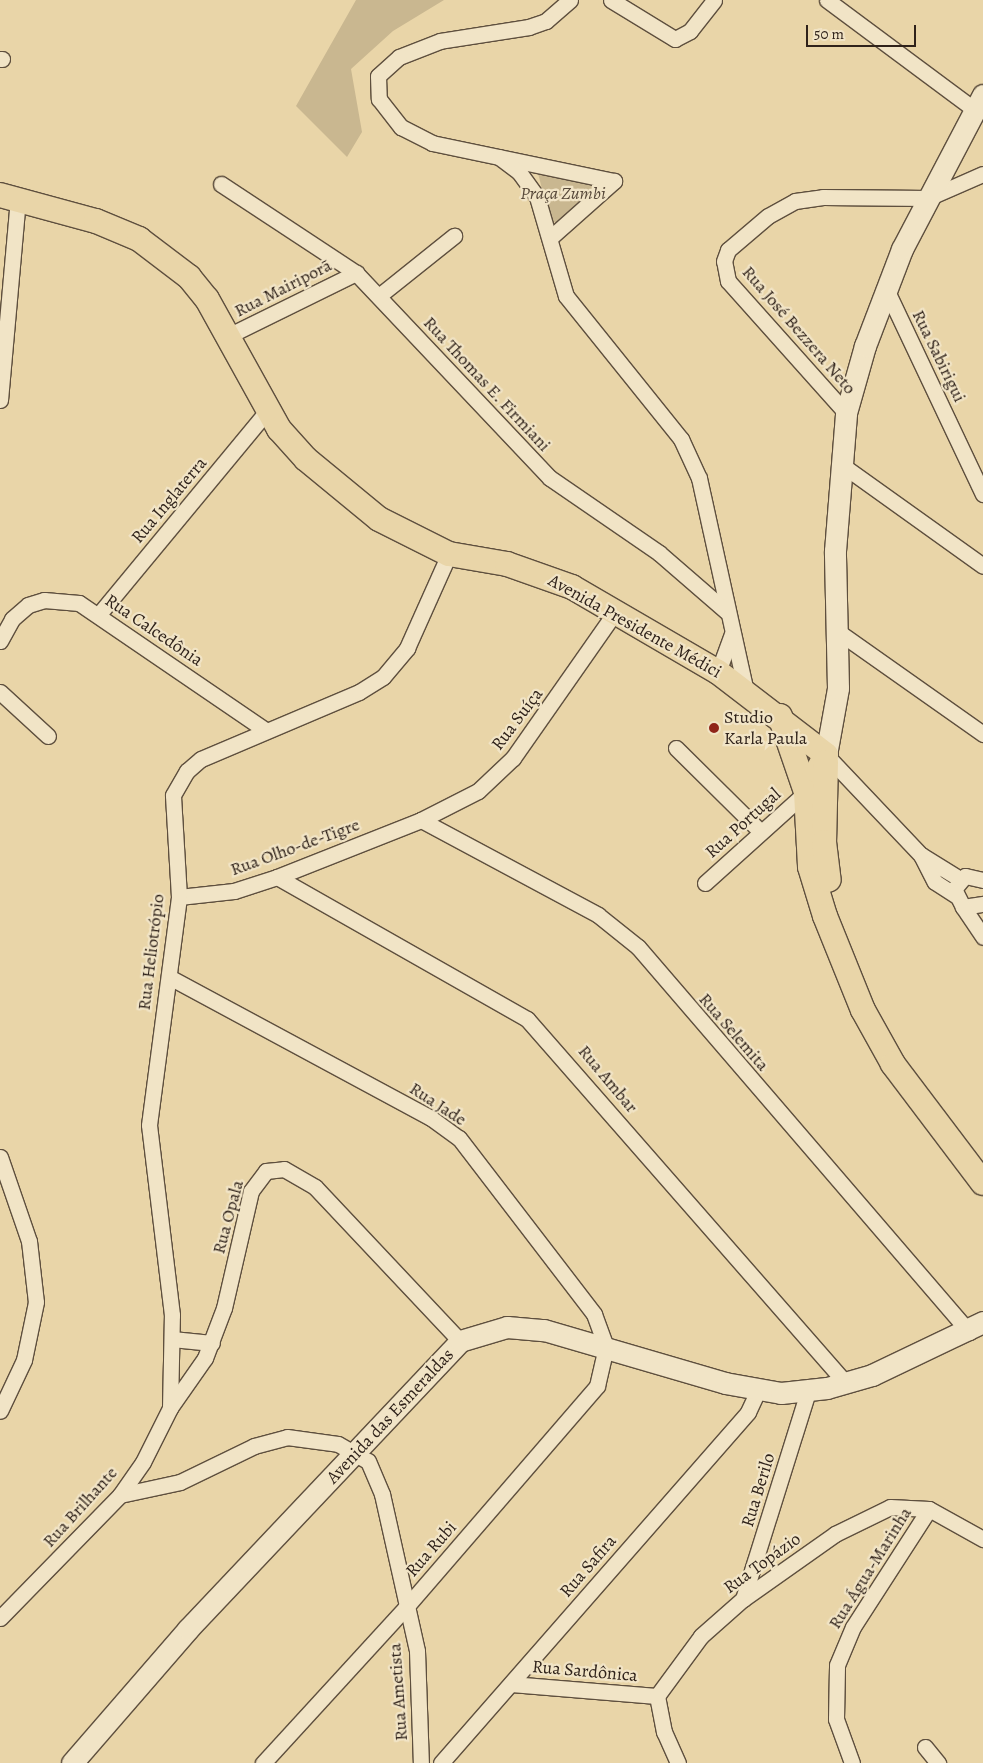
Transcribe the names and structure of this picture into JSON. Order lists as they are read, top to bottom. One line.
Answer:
{"streets":{"main road":["Avenida Presidente Médici","Avenida das Esmeraldas"],"street":["Rua Mairiporã","Rua José Bezzera Neto","Rua Sabirigui","Rua Thomas E. Firmiani","Rua Inglaterra","Rua Calcedônia","Rua Suíça","Rua Portugal","Rua Olho-de-Tigre","Rua Heliotrópio","Rua Selemita","Rua Ambar","Rua Jade","Rua Opala","Rua Berilo","Rua Brilhante","Rua Rubi","Rua Topázio","Rua Safira","Rua Água-Marinha","Rua Sardônica","Rua Ametista"]},"crossings":[["Rua Mairiporã","Rua Thomas E. Firmiani"],["Rua Mairiporã","Avenida Presidente Médici"],["Rua Inglaterra","Avenida Presidente Médici"],["Rua Inglaterra","Rua Calcedônia"],["Avenida Presidente Médici","Rua Suíça"],["Avenida Presidente Médici","Rua Heliotrópio"],["Rua Calcedônia","Rua Heliotrópio"],["Rua Suíça","Rua Olho-de-Tigre"],["Rua Suíça","Rua Selemita"],["Rua Olho-de-Tigre","Rua Heliotrópio"],["Rua Olho-de-Tigre","Rua Selemita"],["Rua Olho-de-Tigre","Rua Ambar"],["Rua Heliotrópio","Rua Jade"],["Rua Heliotrópio","Rua Opala"],["Rua Heliotrópio","Rua Brilhante"],["Rua Selemita","Avenida das Esmeraldas"],["Rua Ambar","Avenida das Esmeraldas"],["Rua Jade","Avenida das Esmeraldas"],["Rua Jade","Rua Rubi"],["Rua Opala","Avenida das Esmeraldas"],["Rua Opala","Rua Brilhante"],["Avenida das Esmeraldas","Rua Berilo"],["Avenida das Esmeraldas","Rua Rubi"],["Avenida das Esmeraldas","Rua Safira"],["Avenida das Esmeraldas","Rua Ametista"],["Rua Berilo","Rua Topázio"],["Rua Rubi","Rua Ametista"],["Rua Topázio","Rua Água-Marinha"],["Rua Topázio","Rua Sardônica"],["Rua Safira","Rua Sardônica"]],"parks":["Praça Zumbi"],"places":["Studio Karla Paula"],"scale_bar":"50 m"}
